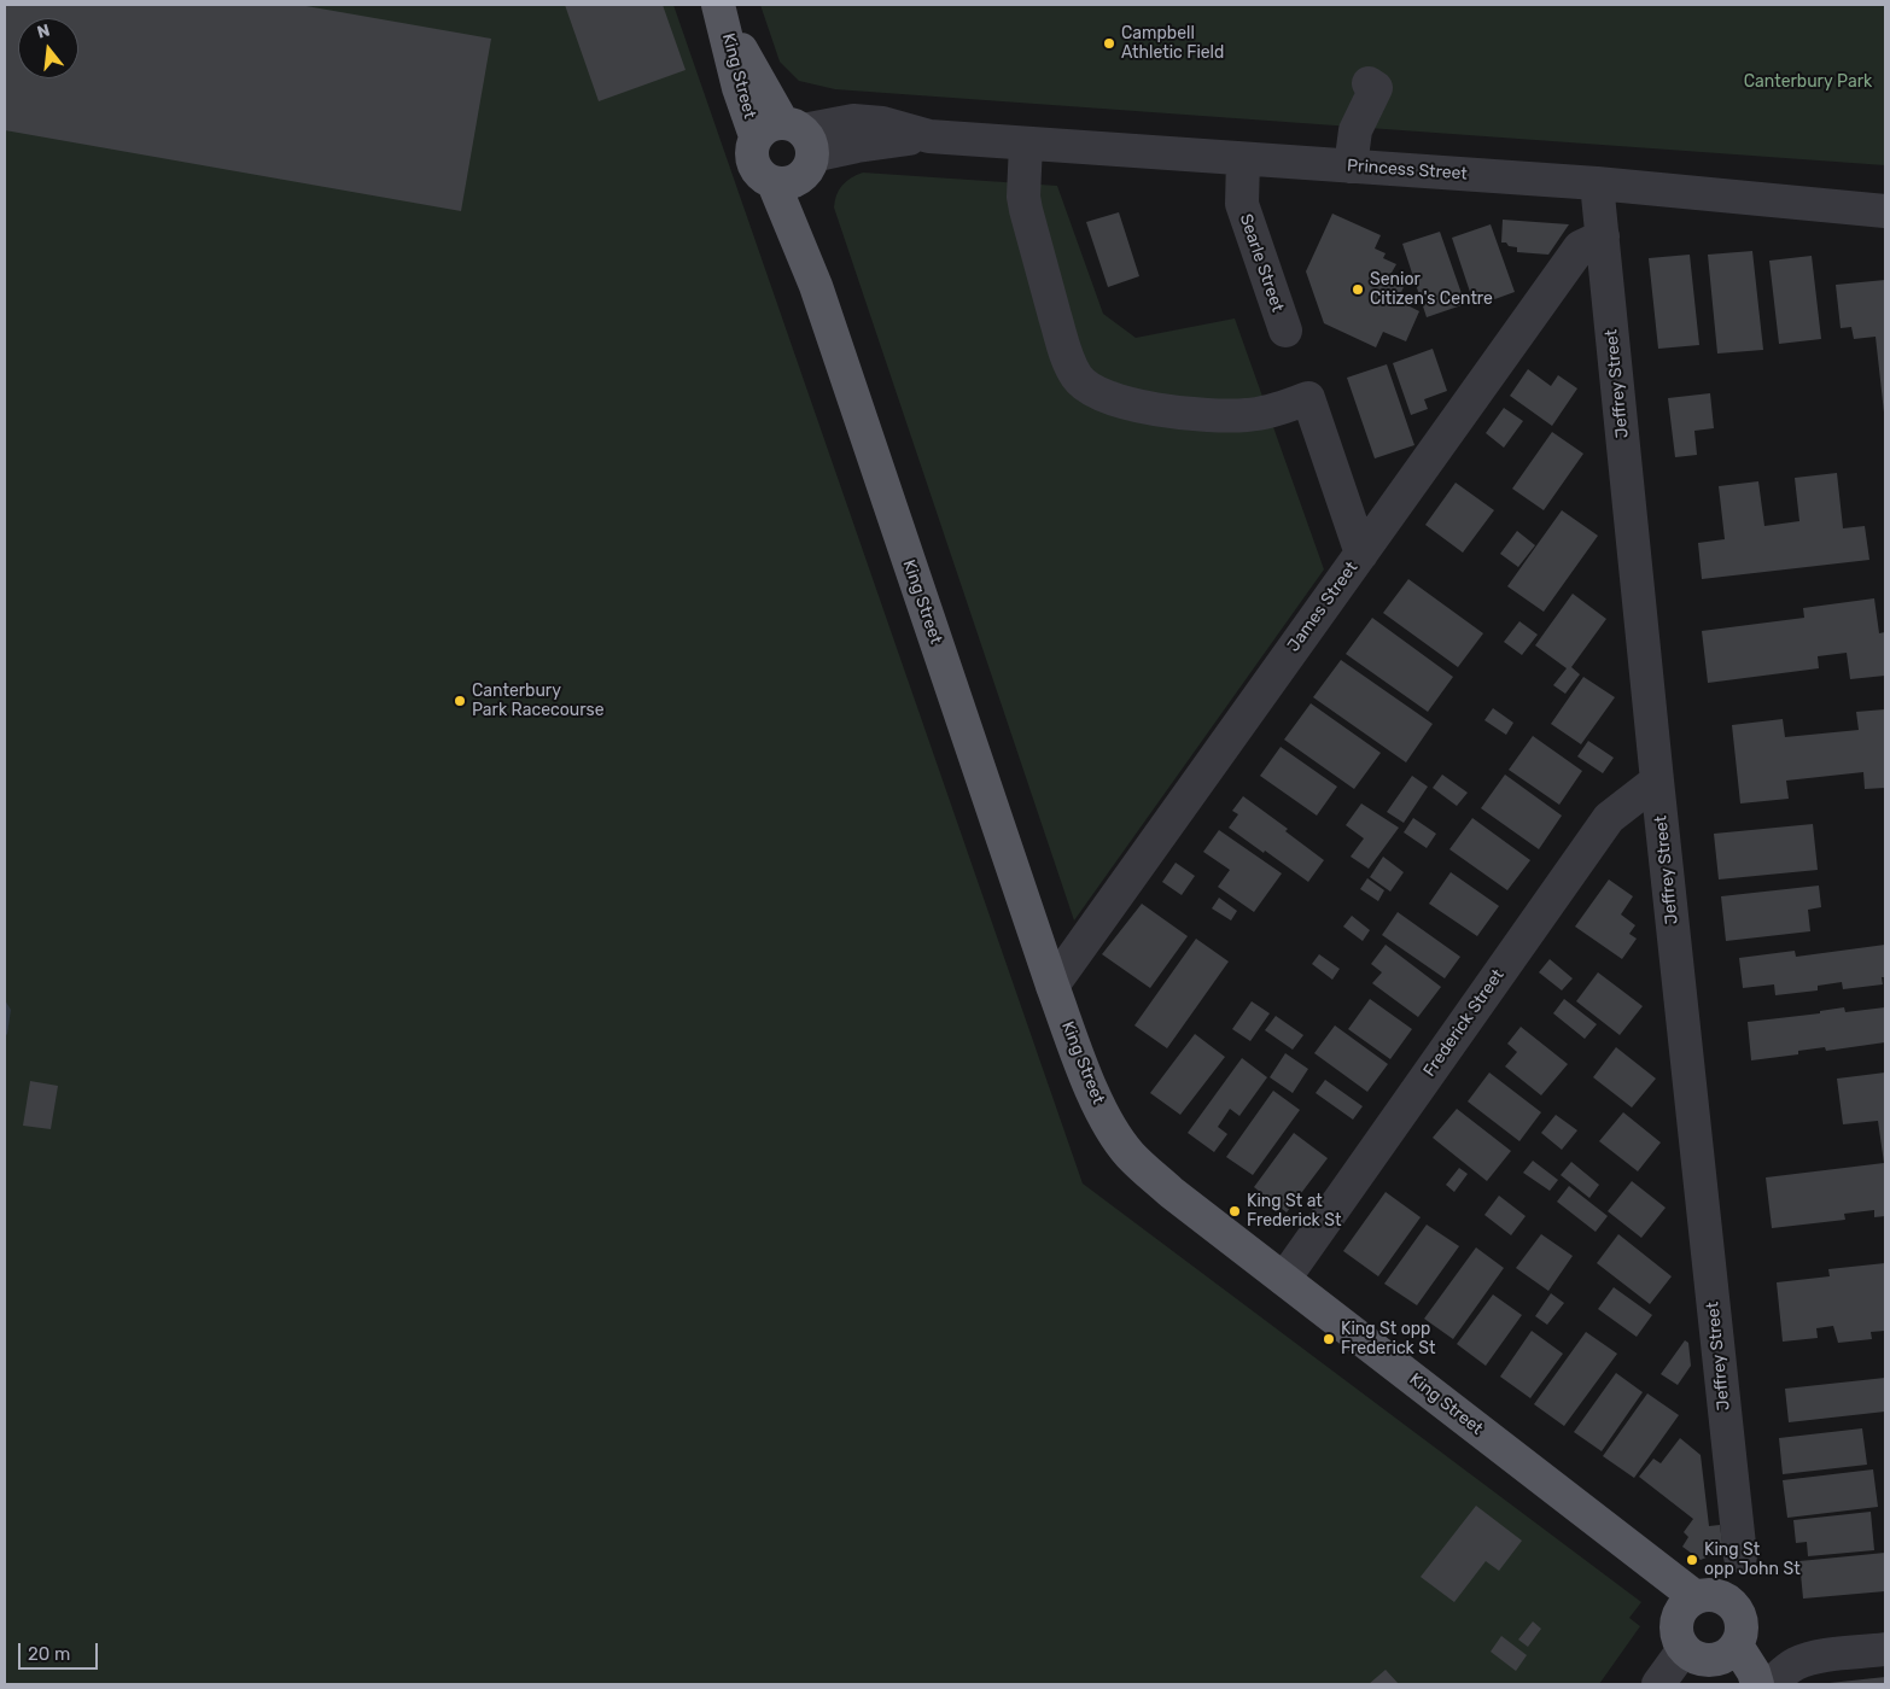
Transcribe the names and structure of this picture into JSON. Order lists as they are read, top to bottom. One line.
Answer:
{"streets":{"main road":["King Street"],"street":["Princess Street","Searle Street","Jeffrey Street","James Street","Frederick Street"]},"crossings":[["King Street","Princess Street"],["King Street","James Street"],["King Street","Frederick Street"],["Princess Street","Searle Street"],["Princess Street","Jeffrey Street"],["Jeffrey Street","James Street"],["Jeffrey Street","Frederick Street"]],"parks":["Canterbury Park"],"places":["Campbell Athletic Field","Senior Citizen's Centre","Canterbury Park Racecourse","King St at Frederick St","King St opp Frederick St","King St opp John St"],"scale_bar":"20 m","north":"top"}
